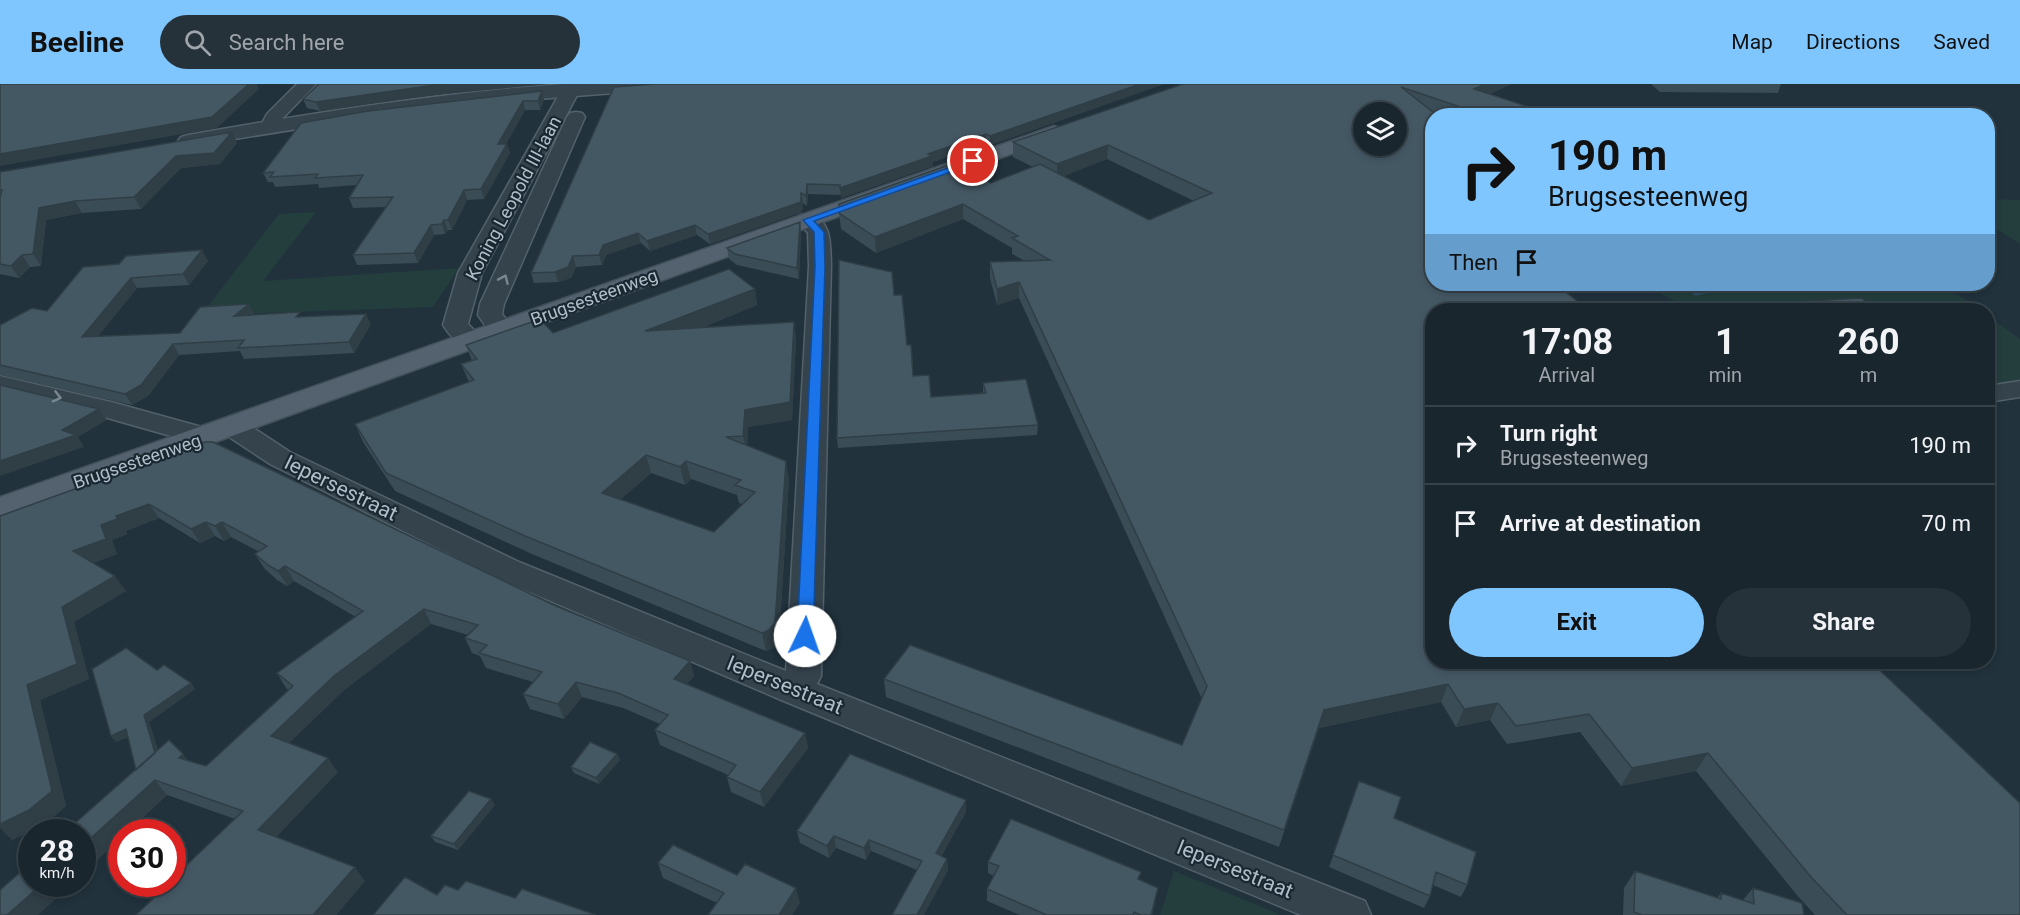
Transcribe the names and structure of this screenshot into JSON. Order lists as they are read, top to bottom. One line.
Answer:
{"streets":{"main road":["Brugsesteenweg"],"street":["Koning Leopold III-laan","Iepersestraat"]},"crossings":[["Koning Leopold III-laan","Brugsesteenweg"],["Brugsesteenweg","Iepersestraat"]],"page":{"header":"Beeline","search":"Search here","nav":["Map","Directions","Saved"],"turn":["190 m","Brugsesteenweg"],"then":"Then","eta":["17:08","Arrival","1","min","260","m"],"list":[{"name":"Turn right","note":"Brugsesteenweg","value":"190 m"},{"name":"Arrive at destination","value":"70 m"}],"buttons":["Exit","Share"],"speed":"28 km/h","limit":"30"}}
